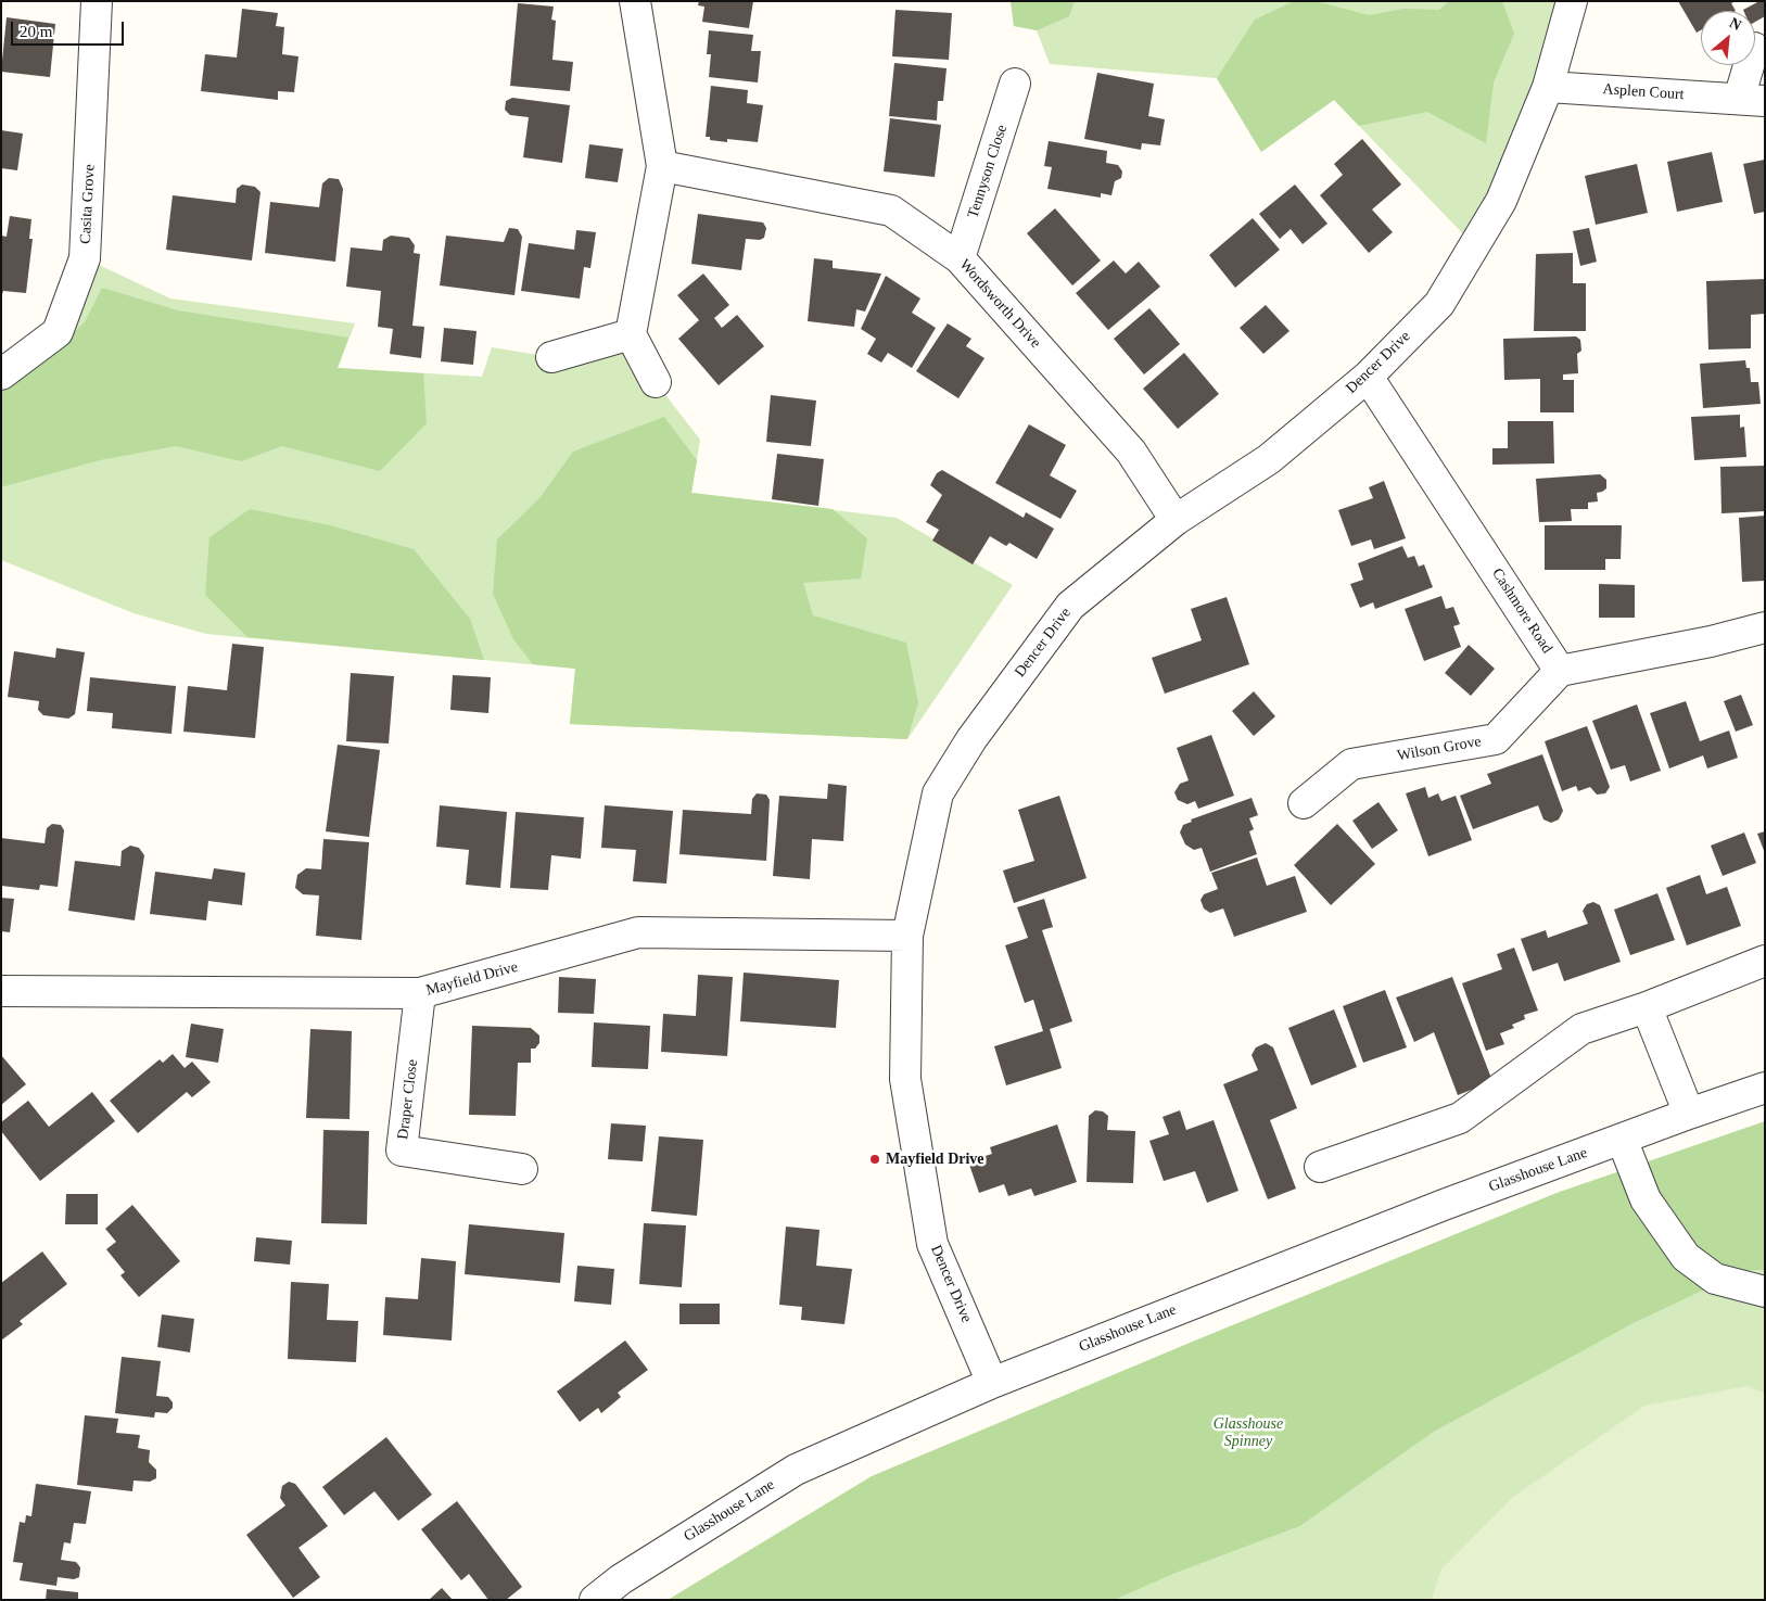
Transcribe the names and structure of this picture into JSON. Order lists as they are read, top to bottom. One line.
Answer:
{"streets":{"street":["Asplen Court","Tennyson Close","Casita Grove","Wordsworth Drive","Dencer Drive","Cashmore Road","Wilson Grove","Mayfield Drive","Draper Close","Glasshouse Lane"]},"crossings":[["Asplen Court","Dencer Drive"],["Tennyson Close","Wordsworth Drive"],["Wordsworth Drive","Dencer Drive"],["Dencer Drive","Cashmore Road"],["Dencer Drive","Mayfield Drive"],["Dencer Drive","Glasshouse Lane"],["Cashmore Road","Wilson Grove"],["Mayfield Drive","Draper Close"]],"parks":["Glasshouse Spinney"],"places":["Mayfield Drive"],"scale_bar":"20 m","north":"top right"}
